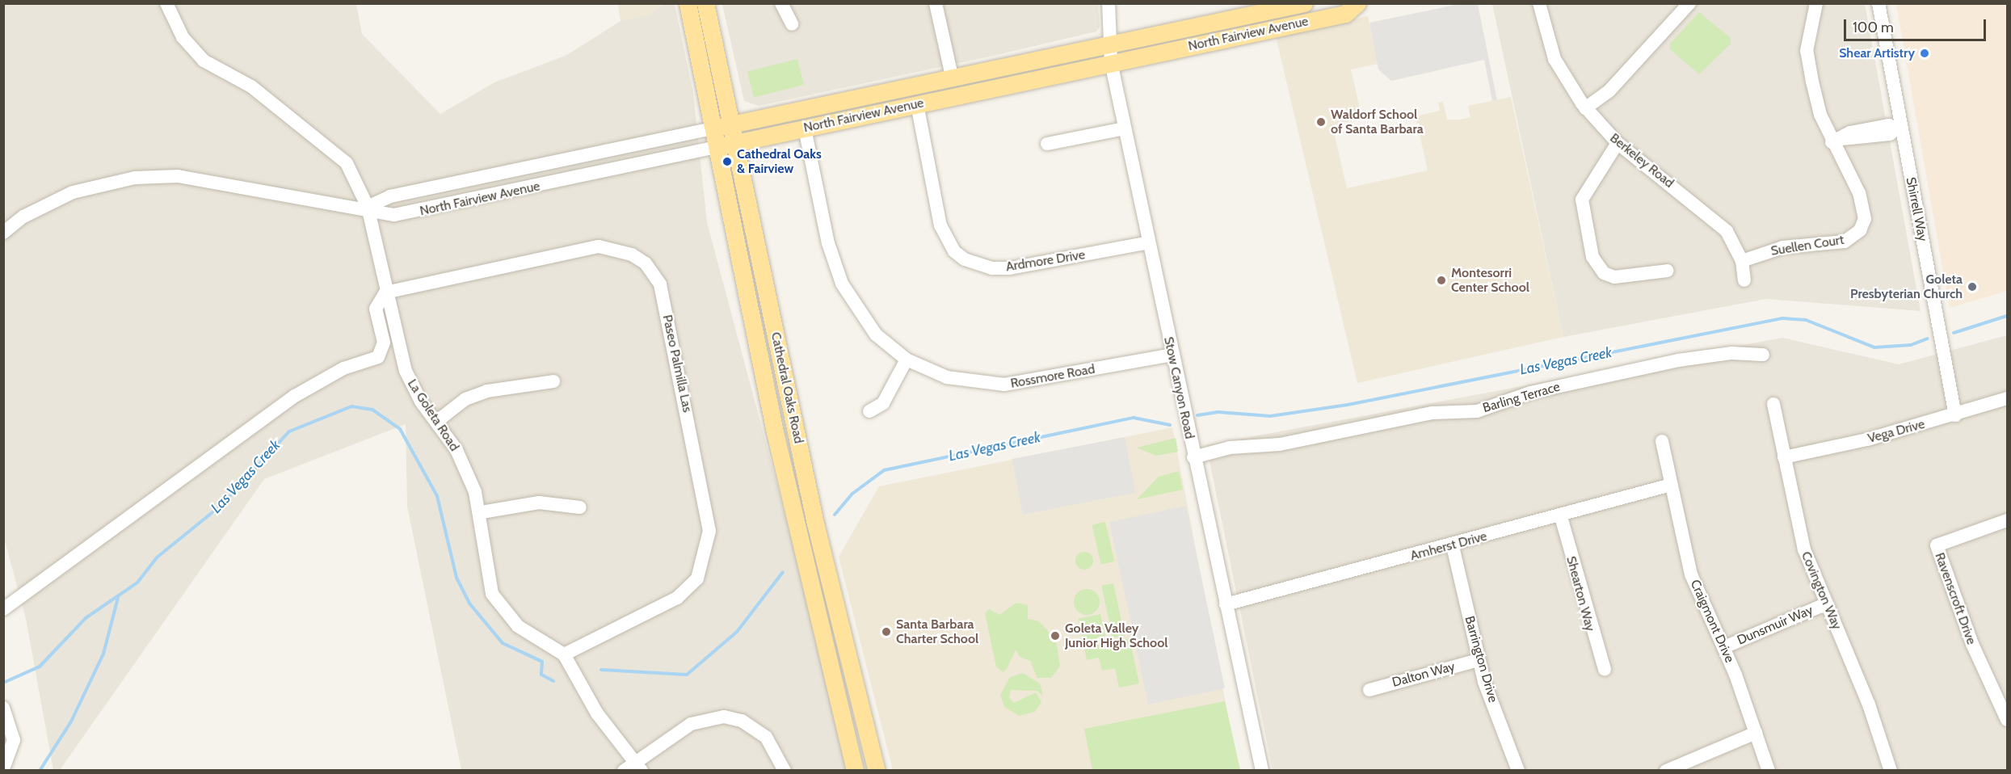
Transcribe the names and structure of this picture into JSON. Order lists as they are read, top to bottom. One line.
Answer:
{"streets":{"main road":["North Fairview Avenue","Cathedral Oaks Road"],"street":["Berkeley Road","Shirrell Way","Suellen Court","Ardmore Drive","Paseo Palmilla Las","Rossmore Road","Stow Canyon Road","Barling Terrace","La Goleta Road","Vega Drive","Amherst Drive","Covington Way","Shearton Way","Ravenscroft Drive","Craigmont Drive","Dunsmuir Way","Barrington Drive","Dalton Way"]},"crossings":[["North Fairview Avenue","Ardmore Drive"],["North Fairview Avenue","Rossmore Road"],["North Fairview Avenue","Cathedral Oaks Road"],["North Fairview Avenue","Stow Canyon Road"],["North Fairview Avenue","La Goleta Road"],["Berkeley Road","Suellen Court"],["Shirrell Way","Vega Drive"],["Ardmore Drive","Stow Canyon Road"],["Paseo Palmilla Las","La Goleta Road"],["Rossmore Road","Stow Canyon Road"],["Stow Canyon Road","Barling Terrace"],["Stow Canyon Road","Amherst Drive"],["Vega Drive","Covington Way"],["Amherst Drive","Shearton Way"],["Amherst Drive","Craigmont Drive"],["Amherst Drive","Barrington Drive"],["Covington Way","Dunsmuir Way"],["Craigmont Drive","Dunsmuir Way"],["Barrington Drive","Dalton Way"]],"water":["Las Vegas Creek"],"places":["Shear Artistry","Waldorf School of Santa Barbara","Cathedral Oaks & Fairview","Montesorri Center School","Goleta Presbyterian Church","Santa Barbara Charter School","Goleta Valley Junior High School"],"scale_bar":"100 m"}
